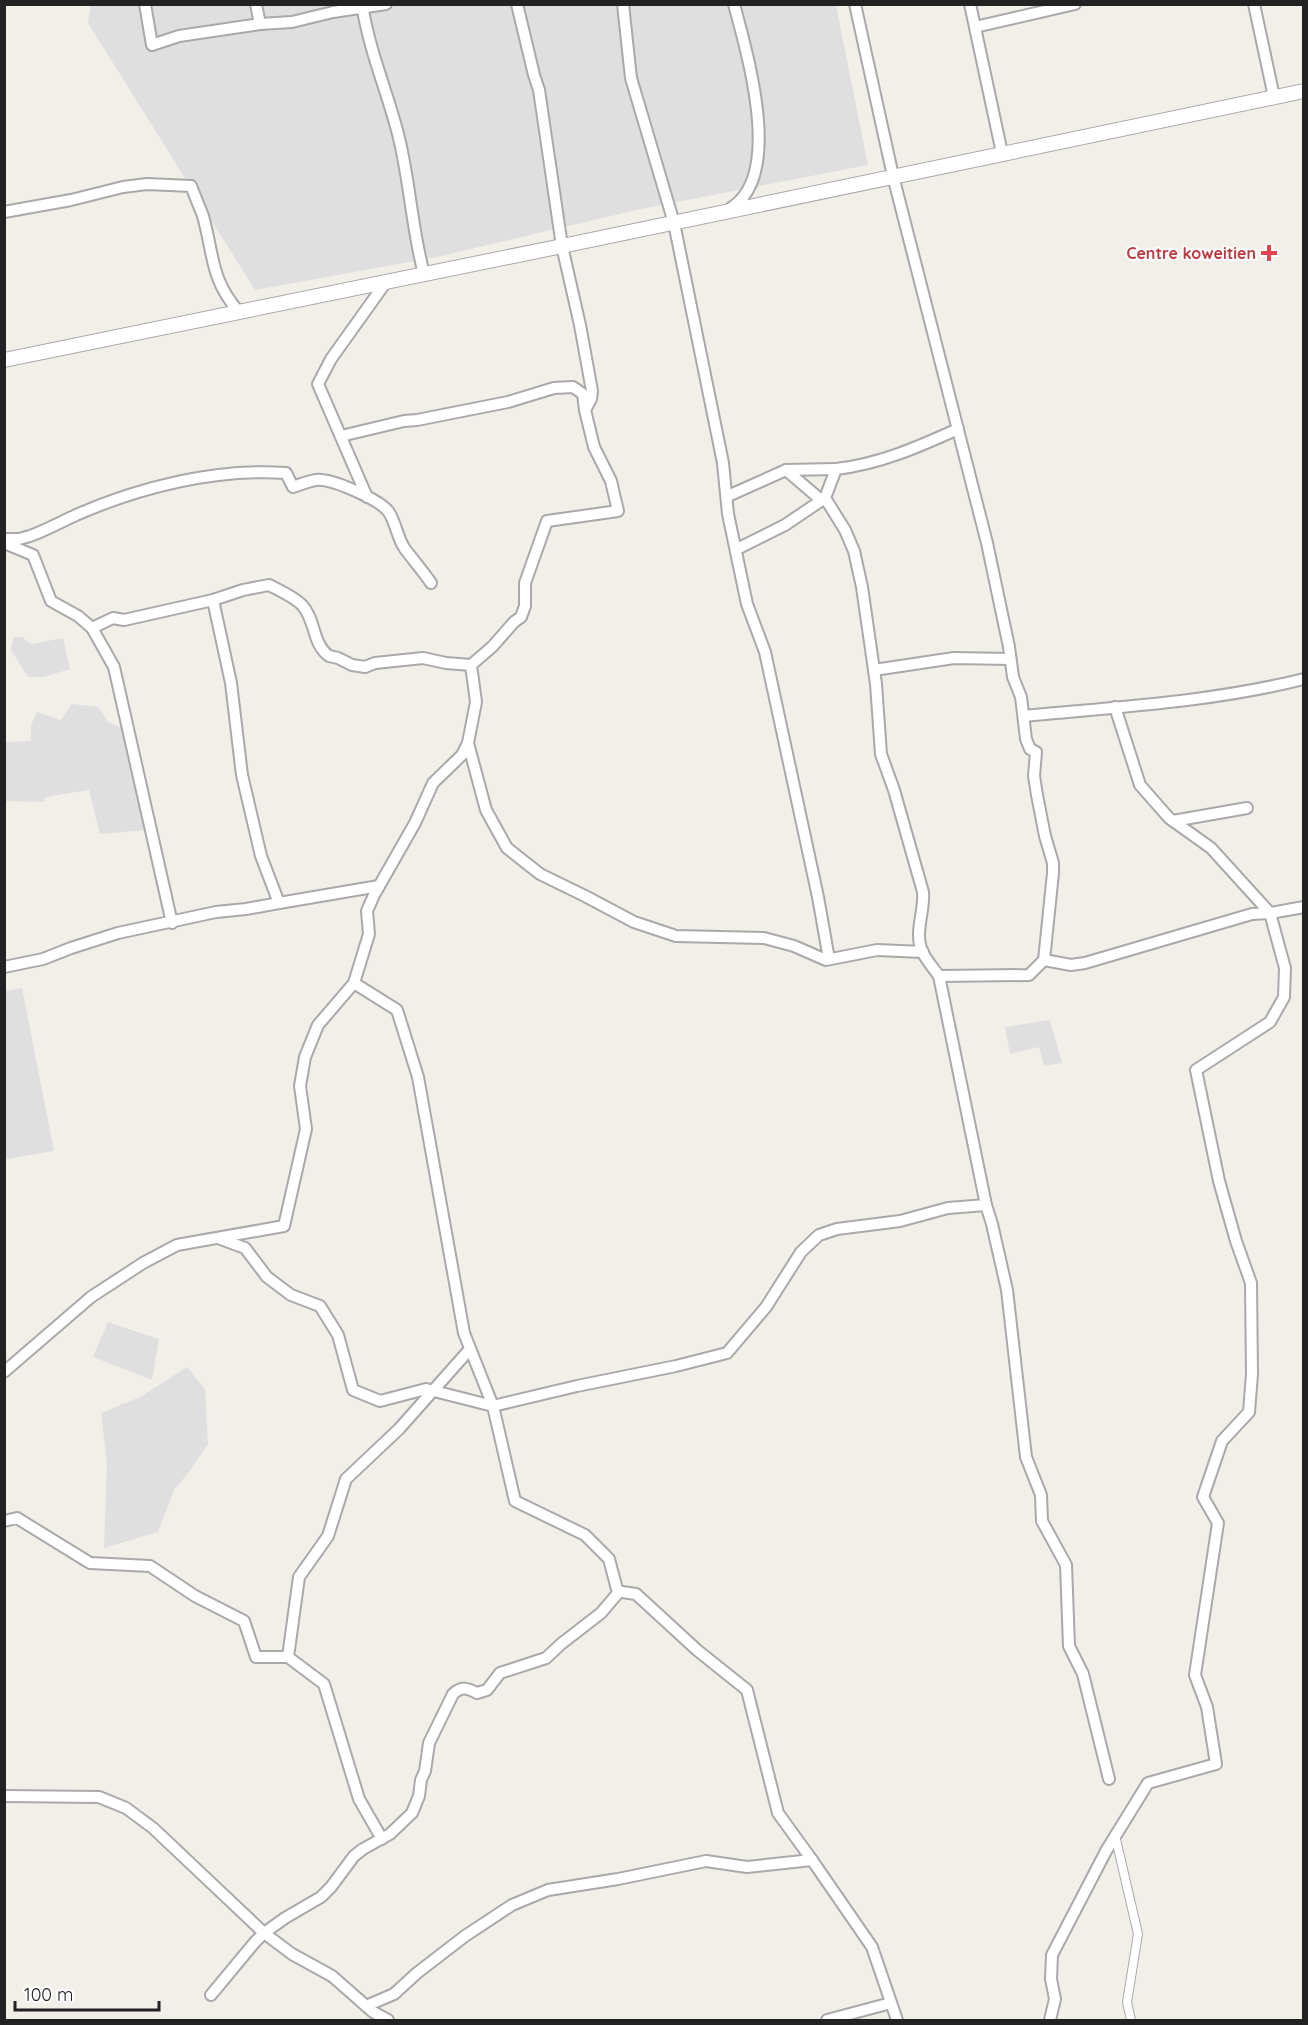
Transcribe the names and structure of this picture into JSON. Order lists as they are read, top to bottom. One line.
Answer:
{"places":{"health":["Centre koweitien"]},"scale_bar":"100 m"}
